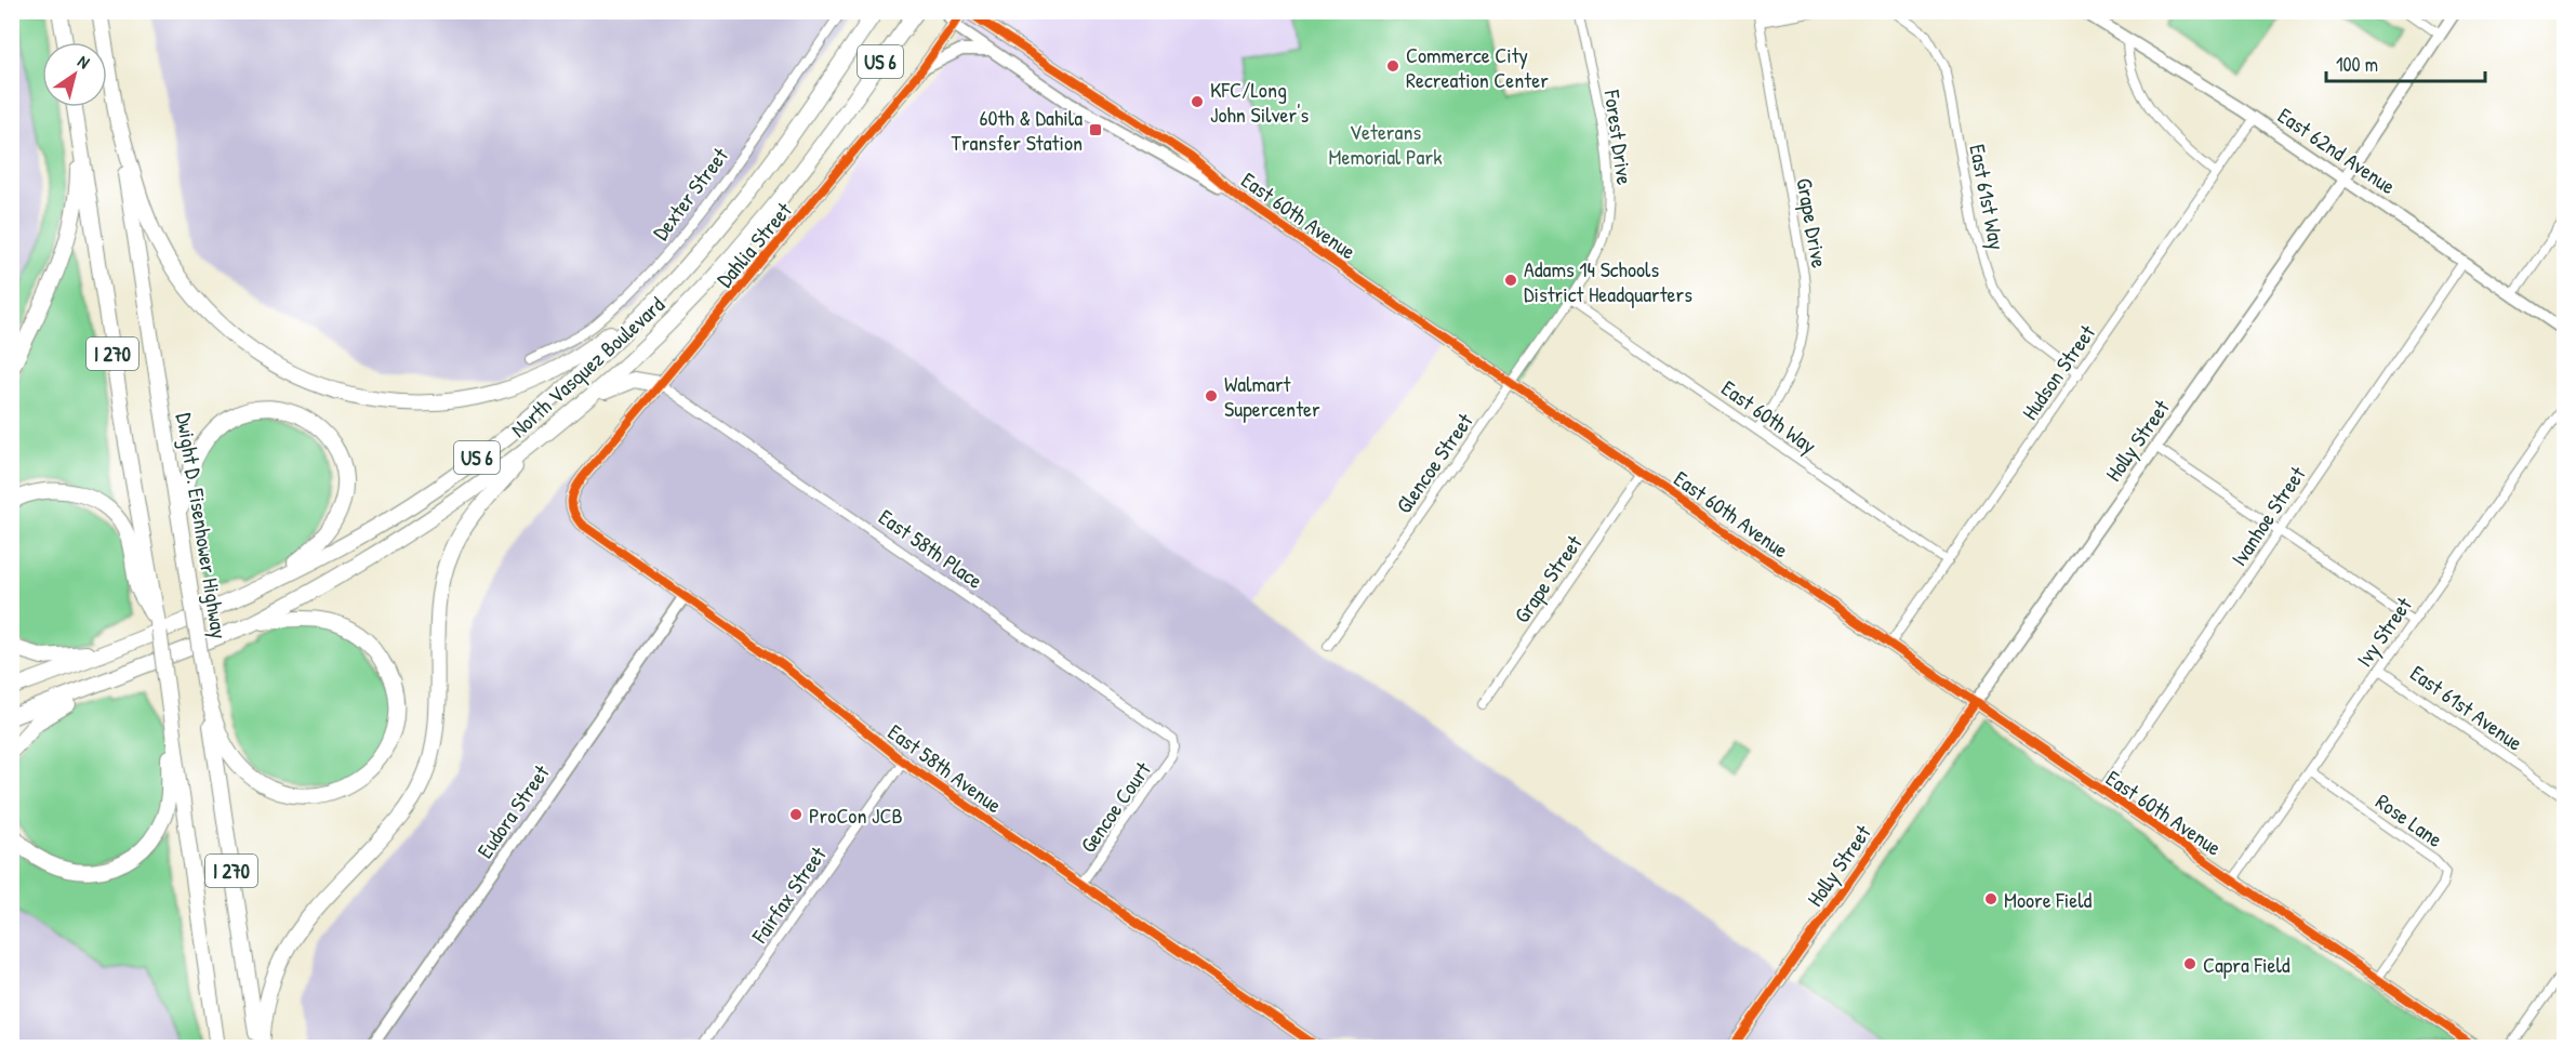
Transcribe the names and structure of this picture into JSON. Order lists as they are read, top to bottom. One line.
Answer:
{"streets":{"highway":["US 6","I 270","North Vasquez Boulevard","Dwight D. Eisenhower Highway"],"street":["Forest Drive","East 62nd Avenue","Dexter Street","East 61st Way","East 60th Avenue","Grape Drive","Dahlia Street","Hudson Street","East 60th Way","Holly Street","Glencoe Street","Ivanhoe Street","East 58th Place","Grape Street","Ivy Street","East 61st Avenue","East 58th Avenue","Gencoe Court","Eudora Street","Rose Lane","Fairfax Street"]},"crossings":[["Forest Drive","East 60th Way"],["Forest Drive","Glencoe Street"],["East 62nd Avenue","Hudson Street"],["East 62nd Avenue","Holly Street"],["East 62nd Avenue","Ivanhoe Street"],["East 61st Way","Hudson Street"],["East 60th Avenue","Dahlia Street"],["East 60th Avenue","Hudson Street"],["East 60th Avenue","Holly Street"],["East 60th Avenue","Glencoe Street"],["East 60th Avenue","Ivanhoe Street"],["East 60th Avenue","Grape Street"],["East 60th Avenue","Ivy Street"],["East 60th Avenue","Rose Lane"],["Grape Drive","East 60th Way"],["Dahlia Street","East 58th Place"],["Dahlia Street","East 58th Avenue"],["Hudson Street","East 60th Way"],["East 60th Way","Glencoe Street"],["East 58th Place","Gencoe Court"],["Ivy Street","East 61st Avenue"],["Ivy Street","Rose Lane"],["East 58th Avenue","Gencoe Court"],["East 58th Avenue","Eudora Street"],["East 58th Avenue","Fairfax Street"]],"parks":["Veterans Memorial Park"],"places":{"other":["Commerce City Recreation Center","KFC/Long John Silver's","Adams 14 Schools District Headquarters","Walmart Supercenter","ProCon JCB","Moore Field","Capra Field"],"transit":["60th & Dahila Transfer Station"]},"scale_bar":"100 m","north":"top right"}
